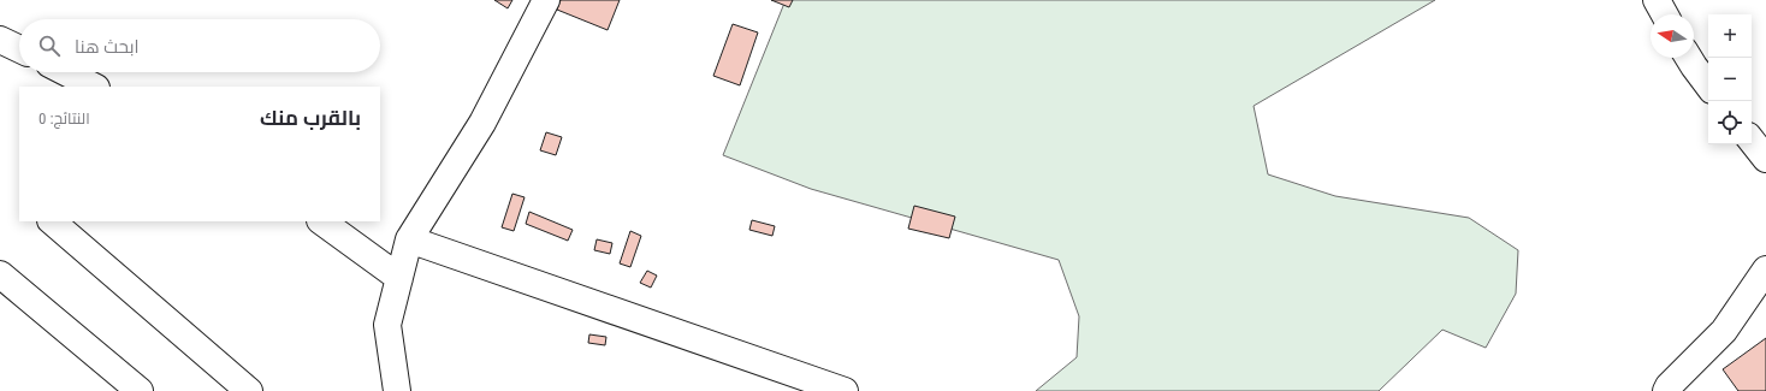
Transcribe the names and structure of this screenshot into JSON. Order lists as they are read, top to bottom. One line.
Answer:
{"north":"left","page":{"map_buttons":["+","−"],"search":"ابحث هنا","heading":["بالقرب منك","النتائج: 0"]}}
